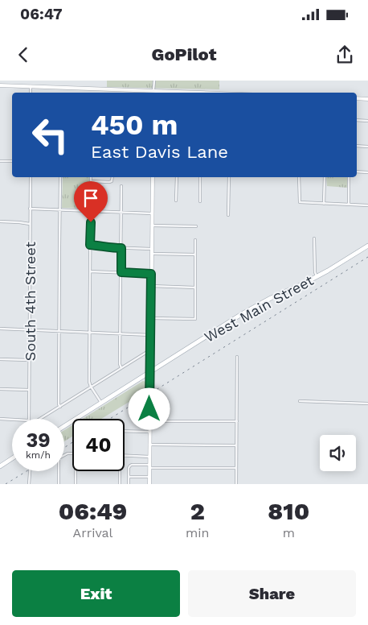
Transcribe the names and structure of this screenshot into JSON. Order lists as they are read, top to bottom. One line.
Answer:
{"streets":{"main road":["West Main Street"],"street":["South 4th Street"]},"page":{"status":"06:47","header":"GoPilot","turn":["450 m","East Davis Lane"],"speed":"39 km/h","limit":"40","eta":["06:49","Arrival","2","min","810","m"],"buttons":["Exit","Share"]}}
